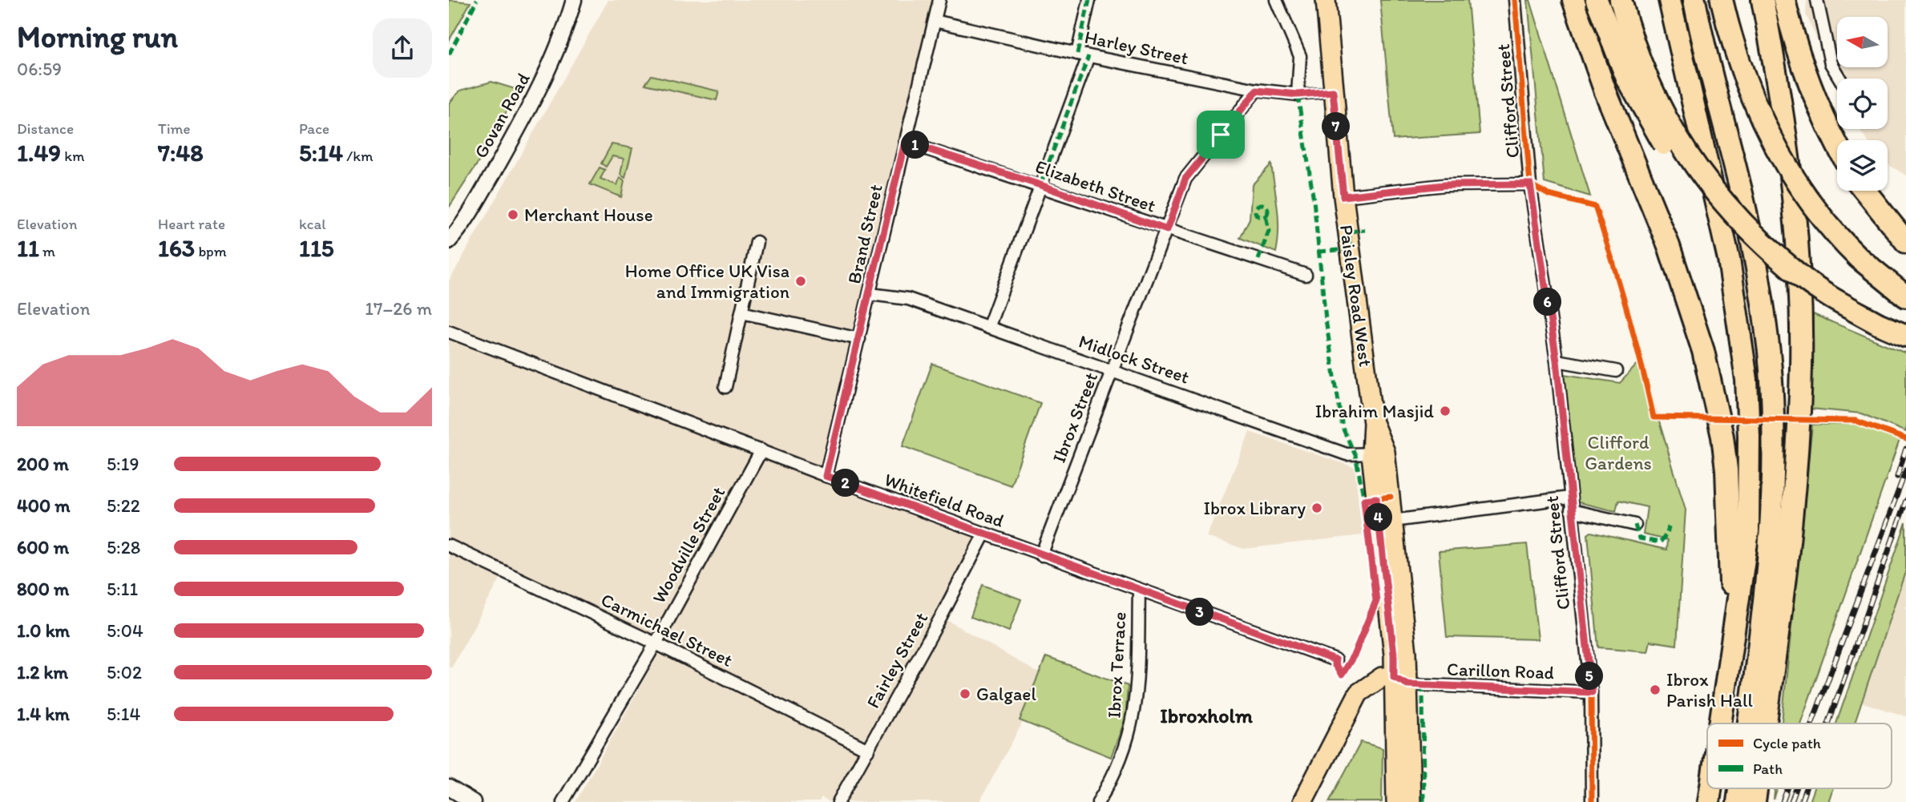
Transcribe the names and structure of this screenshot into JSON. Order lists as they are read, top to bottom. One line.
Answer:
{"streets":{"main road":["Paisley Road West"],"street":["Harley Street","Clifford Street","Govan Road","Elizabeth Street","Brand Street","Midlock Street","Ibrox Street","Whitefield Road","Woodville Street","Carmichael Street","Fairley Street","Ibrox Terrace","Carillon Road"]},"crossings":[["Harley Street","Brand Street"],["Harley Street","Paisley Road West"],["Harley Street","Ibrox Street"],["Clifford Street","Carillon Road"],["Elizabeth Street","Brand Street"],["Elizabeth Street","Ibrox Street"],["Brand Street","Midlock Street"],["Brand Street","Whitefield Road"],["Paisley Road West","Midlock Street"],["Paisley Road West","Carillon Road"],["Midlock Street","Ibrox Street"],["Ibrox Street","Whitefield Road"],["Whitefield Road","Woodville Street"],["Whitefield Road","Fairley Street"],["Whitefield Road","Ibrox Terrace"],["Woodville Street","Carmichael Street"],["Carmichael Street","Fairley Street"]],"districts":["Ibroxholm"],"parks":["Clifford Gardens"],"places":["Merchant House","Home Office UK Visa and Immigration","Ibrahim Masjid","Ibrox Library","Ibrox Parish Hall","Galgael"],"legend":["Cycle path","Path"],"north":"left","page":{"heading":["Morning run","06:59"],"stats":[["Distance","1.49 km"],["Time","7:48"],["Pace","5:14 /km"],["Elevation","11 m"],["Heart rate","163 bpm"],["kcal","115"]],"pins":["7","1","6","2","4","3","5"],"chart":["Elevation","17–26 m"],"list":[{"name":"200 m","note":"5:19"},{"name":"400 m","note":"5:22"},{"name":"600 m","note":"5:28"},{"name":"800 m","note":"5:11"},{"name":"1.0 km","note":"5:04"},{"name":"1.2 km","note":"5:02"},{"name":"1.4 km","note":"5:14"}]}}
